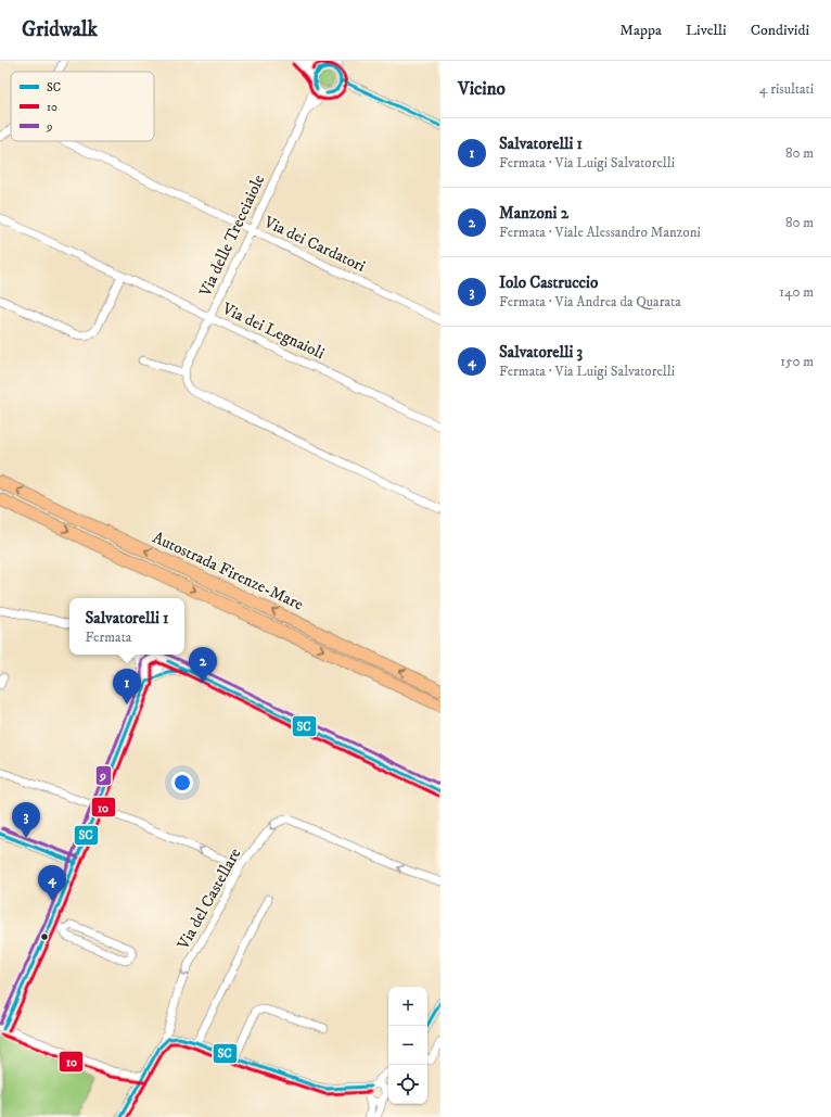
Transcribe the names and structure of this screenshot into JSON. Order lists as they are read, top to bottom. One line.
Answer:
{"streets":{"highway":["Autostrada Firenze-Mare"],"street":["Via delle Trecciaiole","Via dei Cardatori","Via dei Legnaioli","Via del Castellare"]},"crossings":[["Via delle Trecciaiole","Via dei Cardatori"],["Via delle Trecciaiole","Via dei Legnaioli"]],"lines":["transit line 10","transit line SC","transit line 9"],"legend":["SC","10","9"],"page":{"header":"Gridwalk","nav":["Mappa","Livelli","Condividi"],"heading":["Vicino","4 risultati"],"list":[{"mark":"1","name":"Salvatorelli 1","note":"Fermata · Via Luigi Salvatorelli","value":"80 m"},{"mark":"2","name":"Manzoni 2","note":"Fermata · Viale Alessandro Manzoni","value":"80 m"},{"mark":"3","name":"Iolo Castruccio","note":"Fermata · Via Andrea da Quarata","value":"140 m"},{"mark":"4","name":"Salvatorelli 3","note":"Fermata · Via Luigi Salvatorelli","value":"150 m"}],"popup":["Salvatorelli 1","Fermata"],"pins":["2","1","3","4"],"map_buttons":["+","−"]}}
